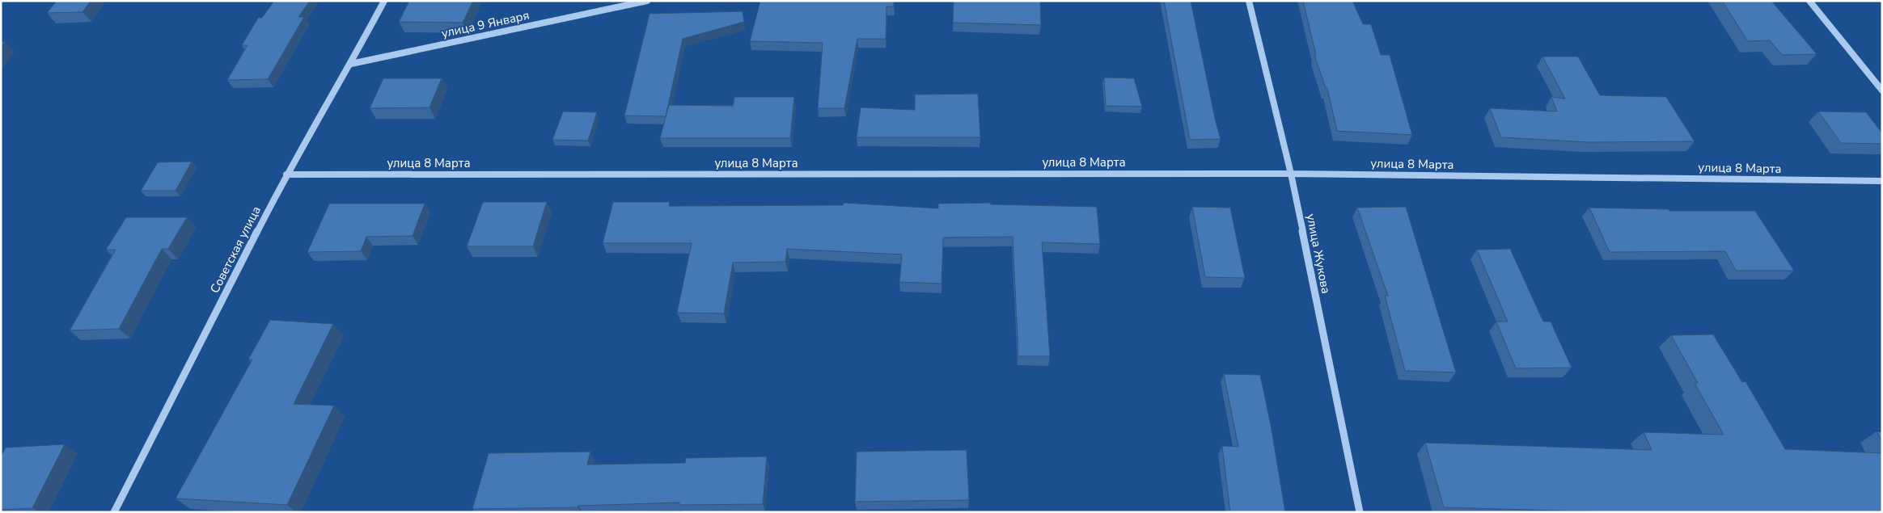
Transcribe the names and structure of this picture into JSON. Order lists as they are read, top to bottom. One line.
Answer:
{"streets":{"street":["улица 9 Января","улица 8 Марта","Советская улица","улица Жукова"]},"crossings":[["улица 9 Января","Советская улица"],["улица 8 Марта","Советская улица"],["улица 8 Марта","улица Жукова"]]}
